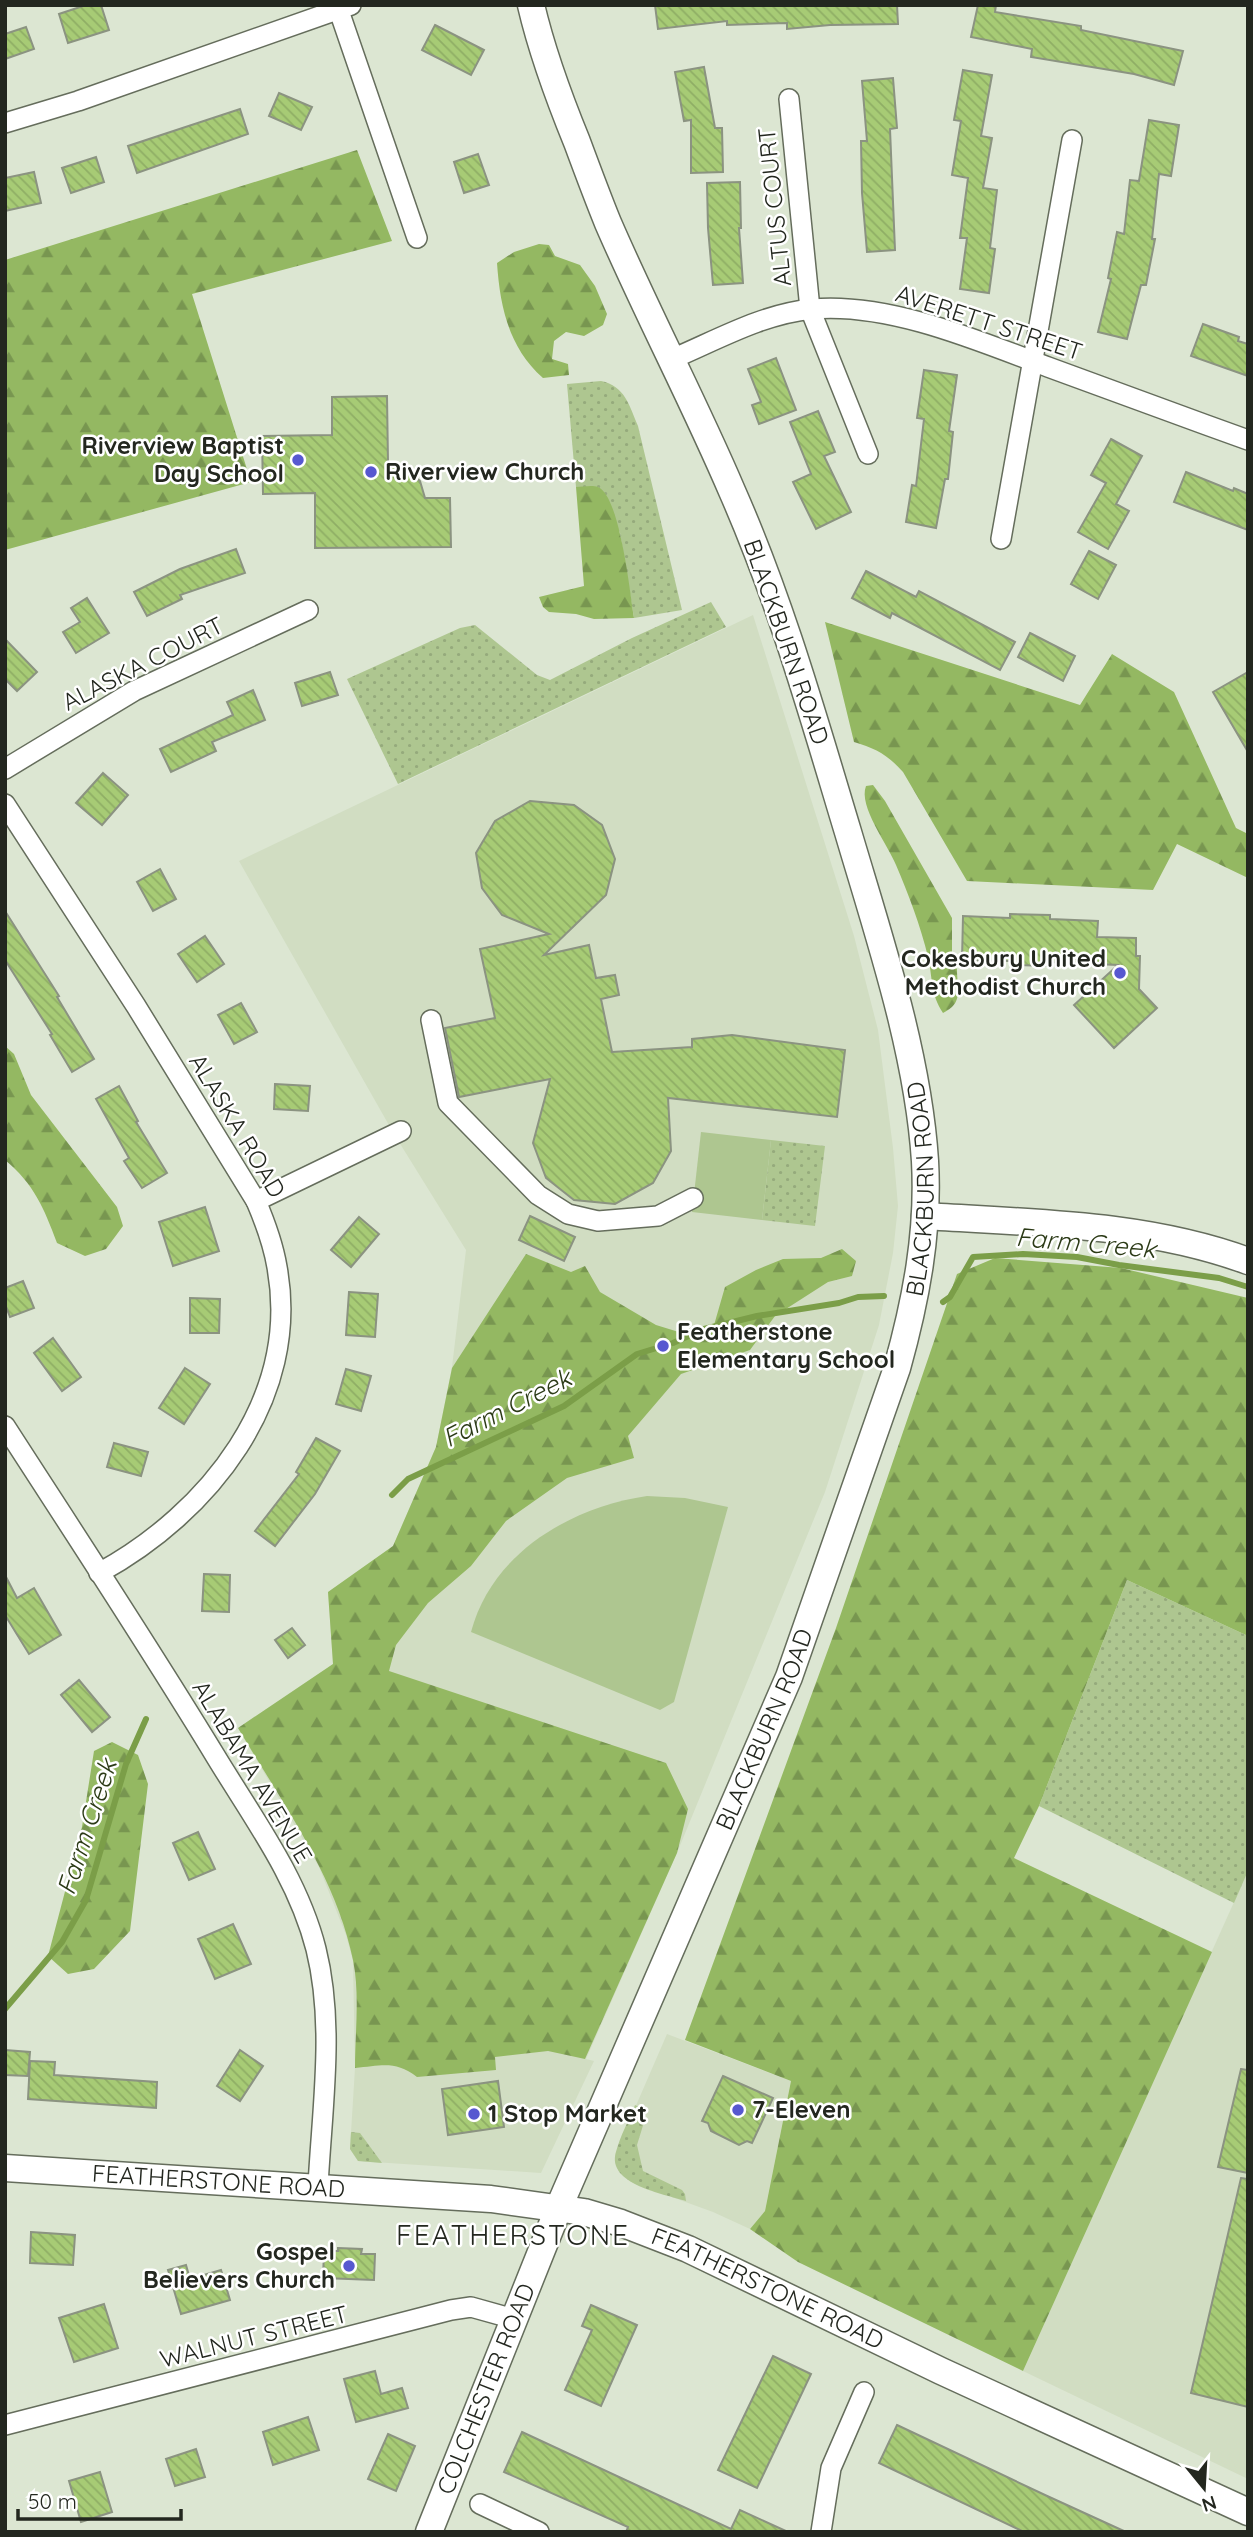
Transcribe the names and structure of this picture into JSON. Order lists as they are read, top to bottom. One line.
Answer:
{"streets":{"street":["ALTUS COURT","AVERETT STREET","BLACKBURN ROAD","ALASKA COURT","ALASKA ROAD","ALABAMA AVENUE","FEATHERSTONE ROAD","WALNUT STREET","COLCHESTER ROAD"]},"crossings":[["ALTUS COURT","AVERETT STREET"],["AVERETT STREET","BLACKBURN ROAD"],["BLACKBURN ROAD","FEATHERSTONE ROAD"],["BLACKBURN ROAD","COLCHESTER ROAD"],["ALASKA ROAD","ALABAMA AVENUE"],["ALABAMA AVENUE","FEATHERSTONE ROAD"],["FEATHERSTONE ROAD","COLCHESTER ROAD"],["WALNUT STREET","COLCHESTER ROAD"]],"districts":["FEATHERSTONE"],"water":["Farm Creek"],"places":["Riverview Baptist Day School","Riverview Church","Cokesbury United Methodist Church","Featherstone Elementary School","7-Eleven","1 Stop Market","Gospel Believers Church"],"scale_bar":"50 m","north":"bottom"}
